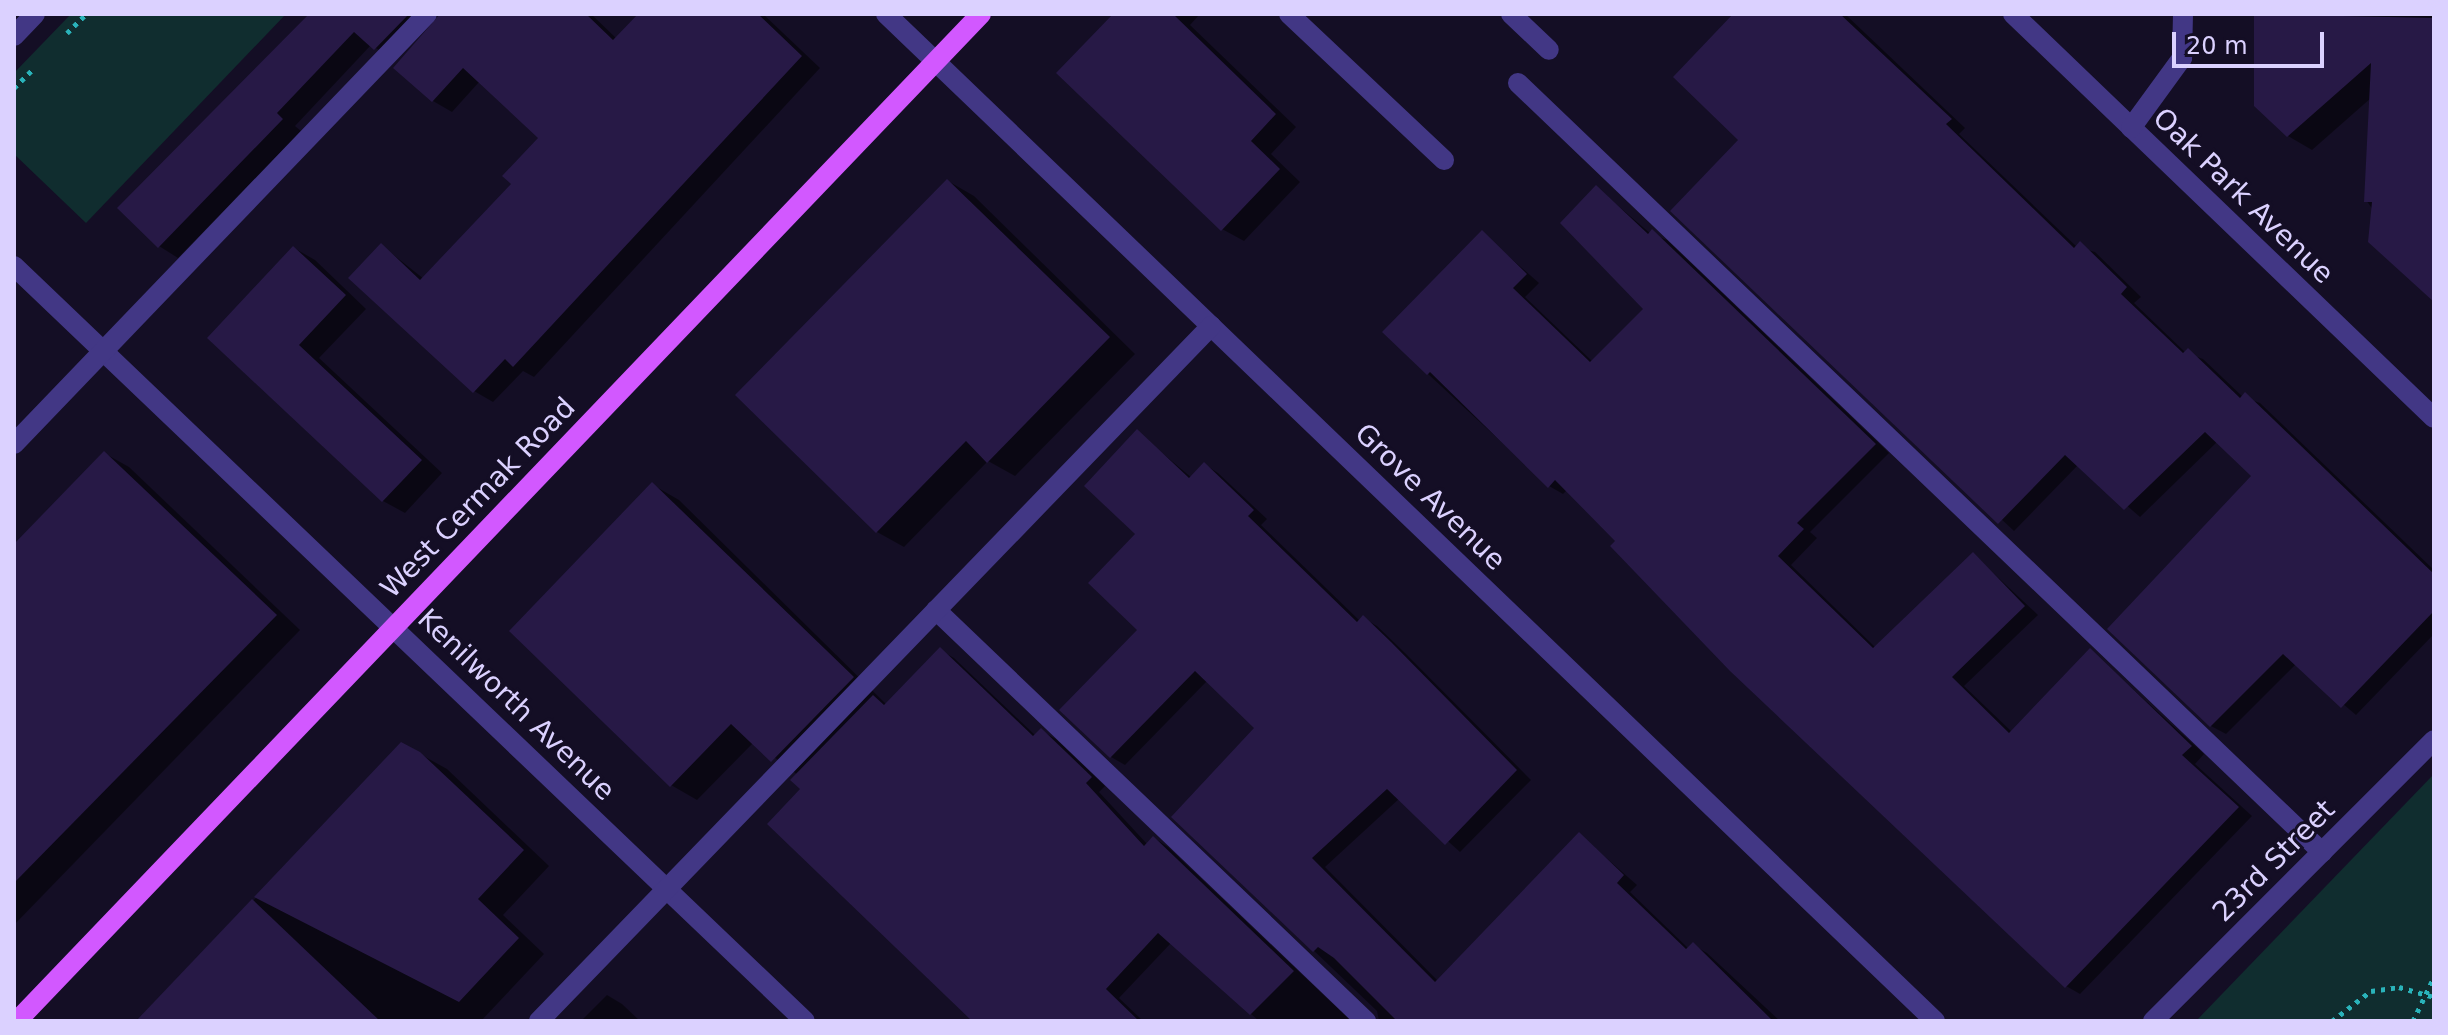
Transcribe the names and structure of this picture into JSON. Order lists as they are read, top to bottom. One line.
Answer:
{"streets":{"main road":["West Cermak Road"],"street":["Oak Park Avenue","Grove Avenue","Kenilworth Avenue","23rd Street"]},"crossings":[["Grove Avenue","West Cermak Road"],["West Cermak Road","Kenilworth Avenue"]],"scale_bar":"20 m"}
